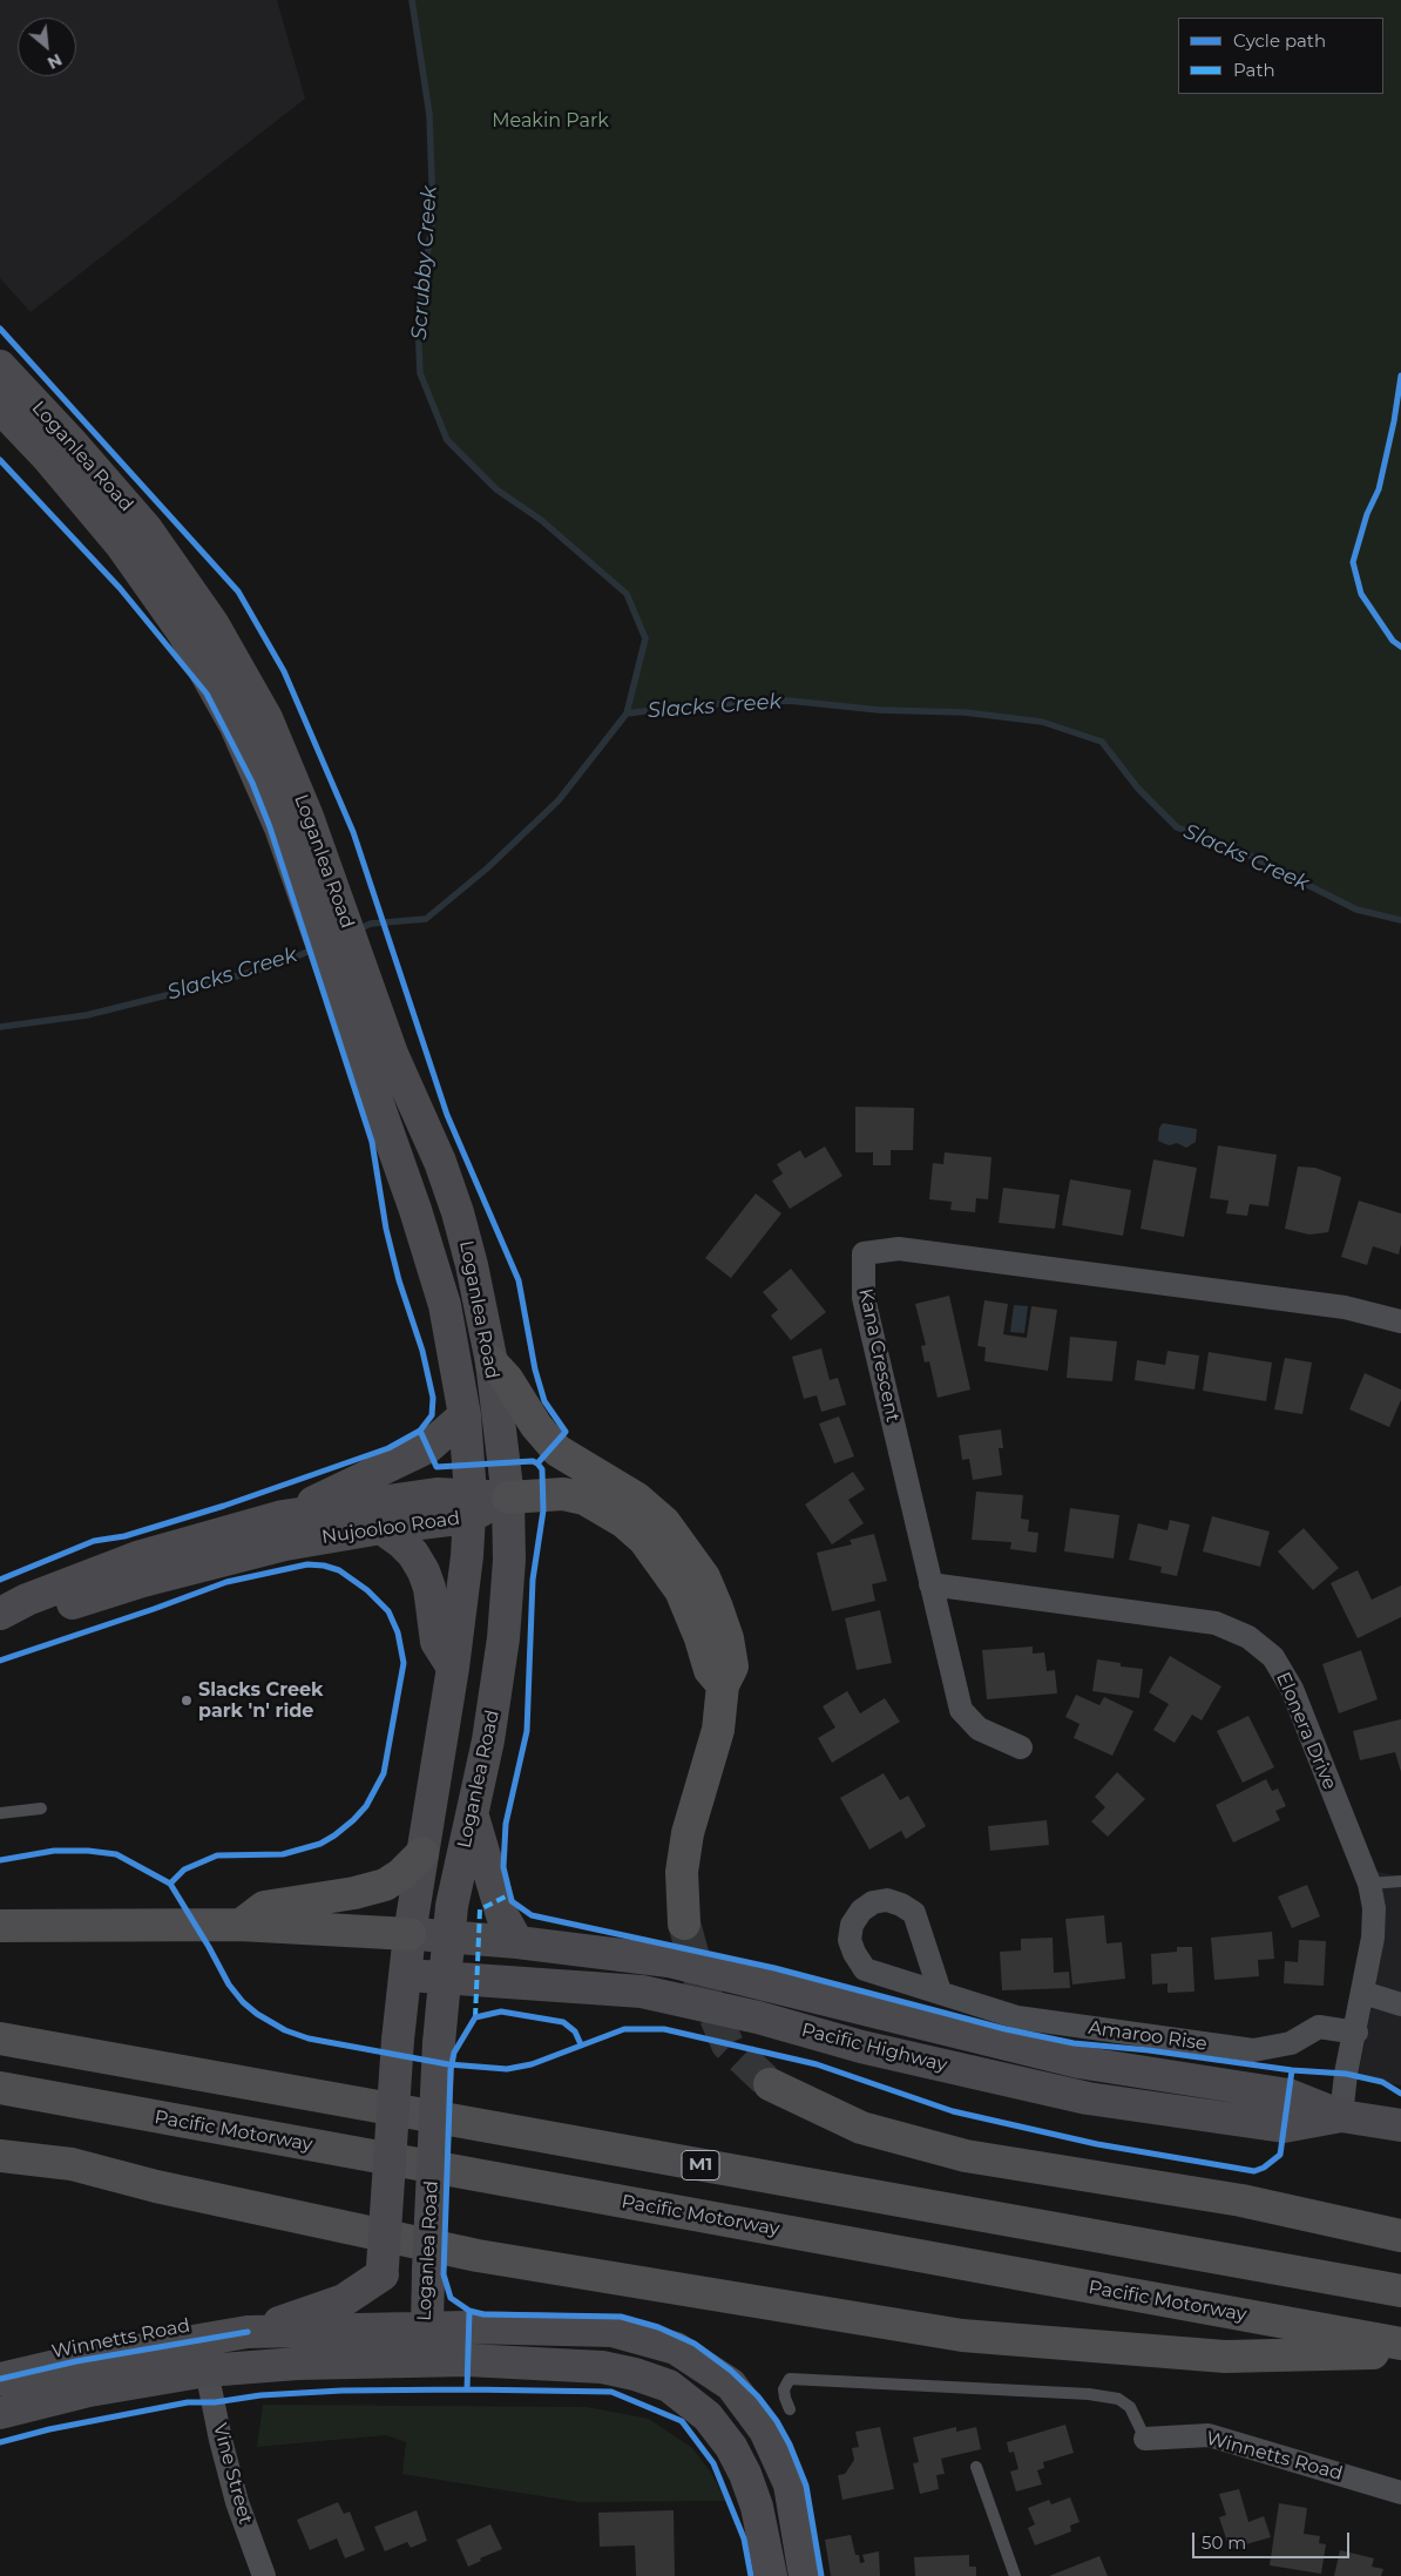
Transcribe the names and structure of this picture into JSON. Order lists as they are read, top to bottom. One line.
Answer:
{"streets":{"highway":["Pacific Motorway","M1"],"main road":["Loganlea Road","Nujooloo Road","Pacific Highway","Winnetts Road"],"street":["Kana Crescent","Elonera Drive","Amaroo Rise","Vine Street"]},"crossings":[["Loganlea Road","Nujooloo Road"],["Loganlea Road","Pacific Highway"],["Loganlea Road","Winnetts Road"],["Kana Crescent","Elonera Drive"],["Elonera Drive","Amaroo Rise"],["Elonera Drive","Pacific Highway"]],"water":["Scrubby Creek","Slacks Creek"],"parks":["Meakin Park"],"places":["Slacks Creek park 'n' ride"],"legend":["Cycle path","Path"],"scale_bar":"50 m","north":"bottom right"}
